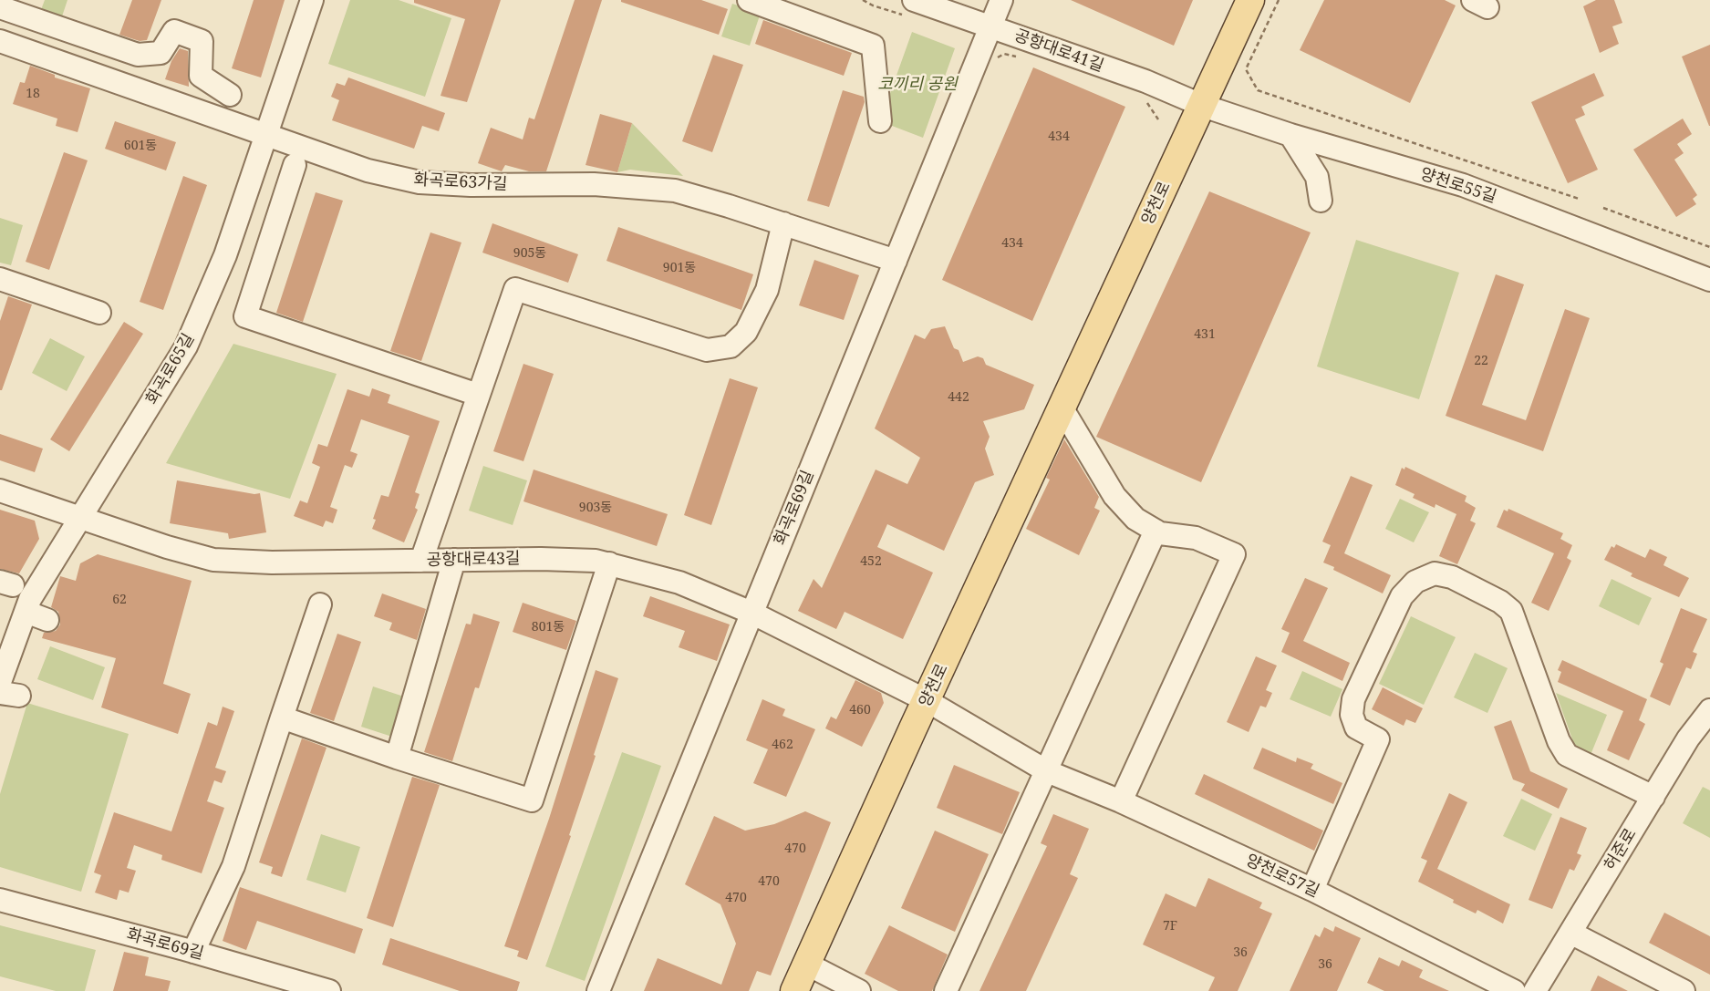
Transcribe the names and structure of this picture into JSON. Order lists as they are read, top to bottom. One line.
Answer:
{"streets":{"main road":["양천로"],"street":["공항대로41길","화곡로63가길","양천로55길","화곡로65길","화곡로69길","공항대로43길","허준로","양천로57길"]},"crossings":[["공항대로41길","양천로55길"],["공항대로41길","양천로"],["공항대로41길","화곡로69길"],["화곡로63가길","화곡로65길"],["화곡로63가길","화곡로69길"],["양천로55길","양천로"],["양천로","공항대로43길"],["양천로","양천로57길"],["화곡로65길","공항대로43길"],["화곡로69길","공항대로43길"],["공항대로43길","양천로57길"]],"parks":["코끼리 공원"],"house_numbers":["18","434","601동","434","905동","901동","431","22","442","903동","452","62","801동","460","462","470","470","470","7F","36","36"]}
